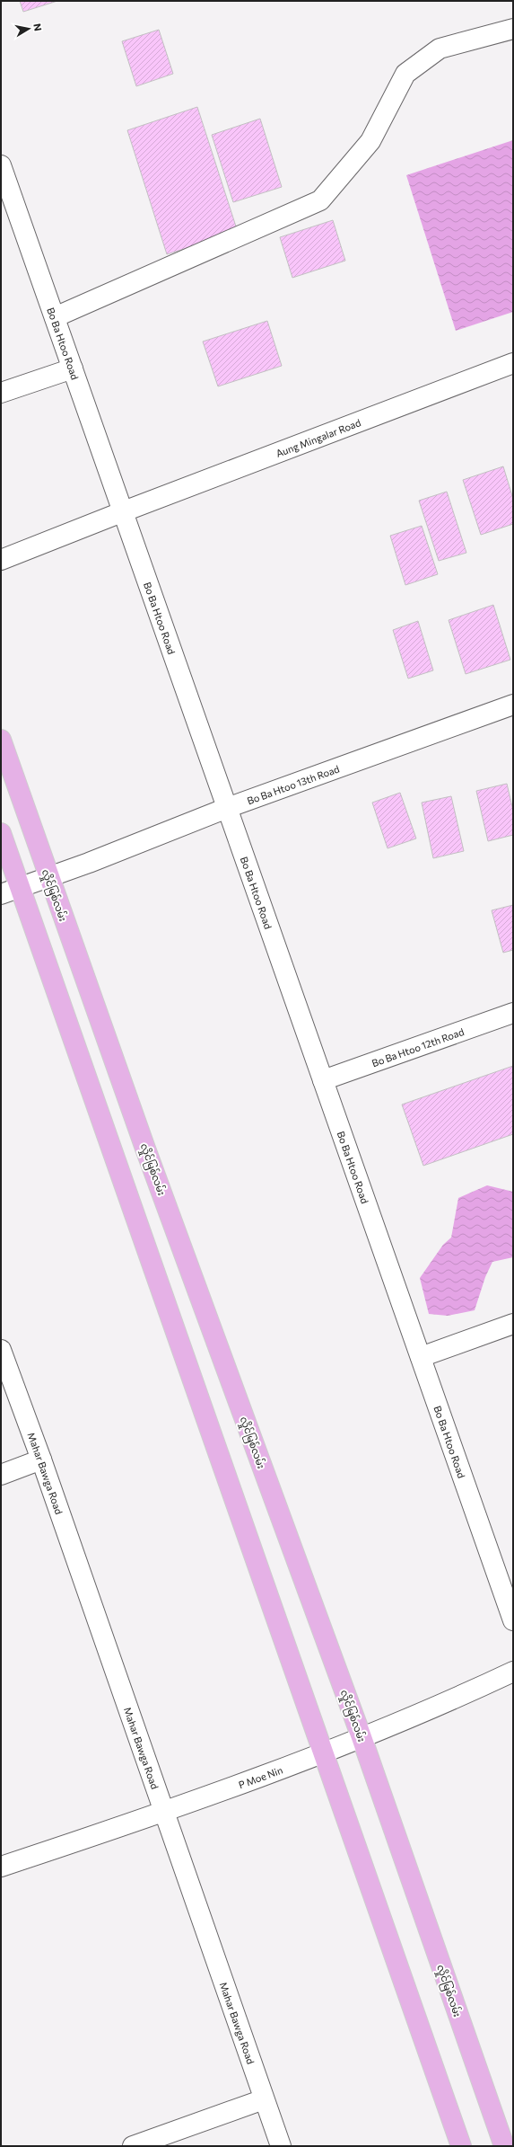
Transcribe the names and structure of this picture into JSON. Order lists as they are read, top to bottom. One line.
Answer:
{"streets":{"main road":["လှိုင်မြစ်လမ်း"],"street":["Bo Ba Htoo Road","Aung Mingalar Road","Bo Ba Htoo 13th Road","Bo Ba Htoo 12th Road","Mahar Bawga Road","P Moe Nin"]},"crossings":[["Bo Ba Htoo Road","Aung Mingalar Road"],["Bo Ba Htoo Road","Bo Ba Htoo 13th Road"],["Bo Ba Htoo Road","Bo Ba Htoo 12th Road"],["Bo Ba Htoo 13th Road","လှိုင်မြစ်လမ်း"],["လှိုင်မြစ်လမ်း","P Moe Nin"],["Mahar Bawga Road","P Moe Nin"]],"north":"right"}
